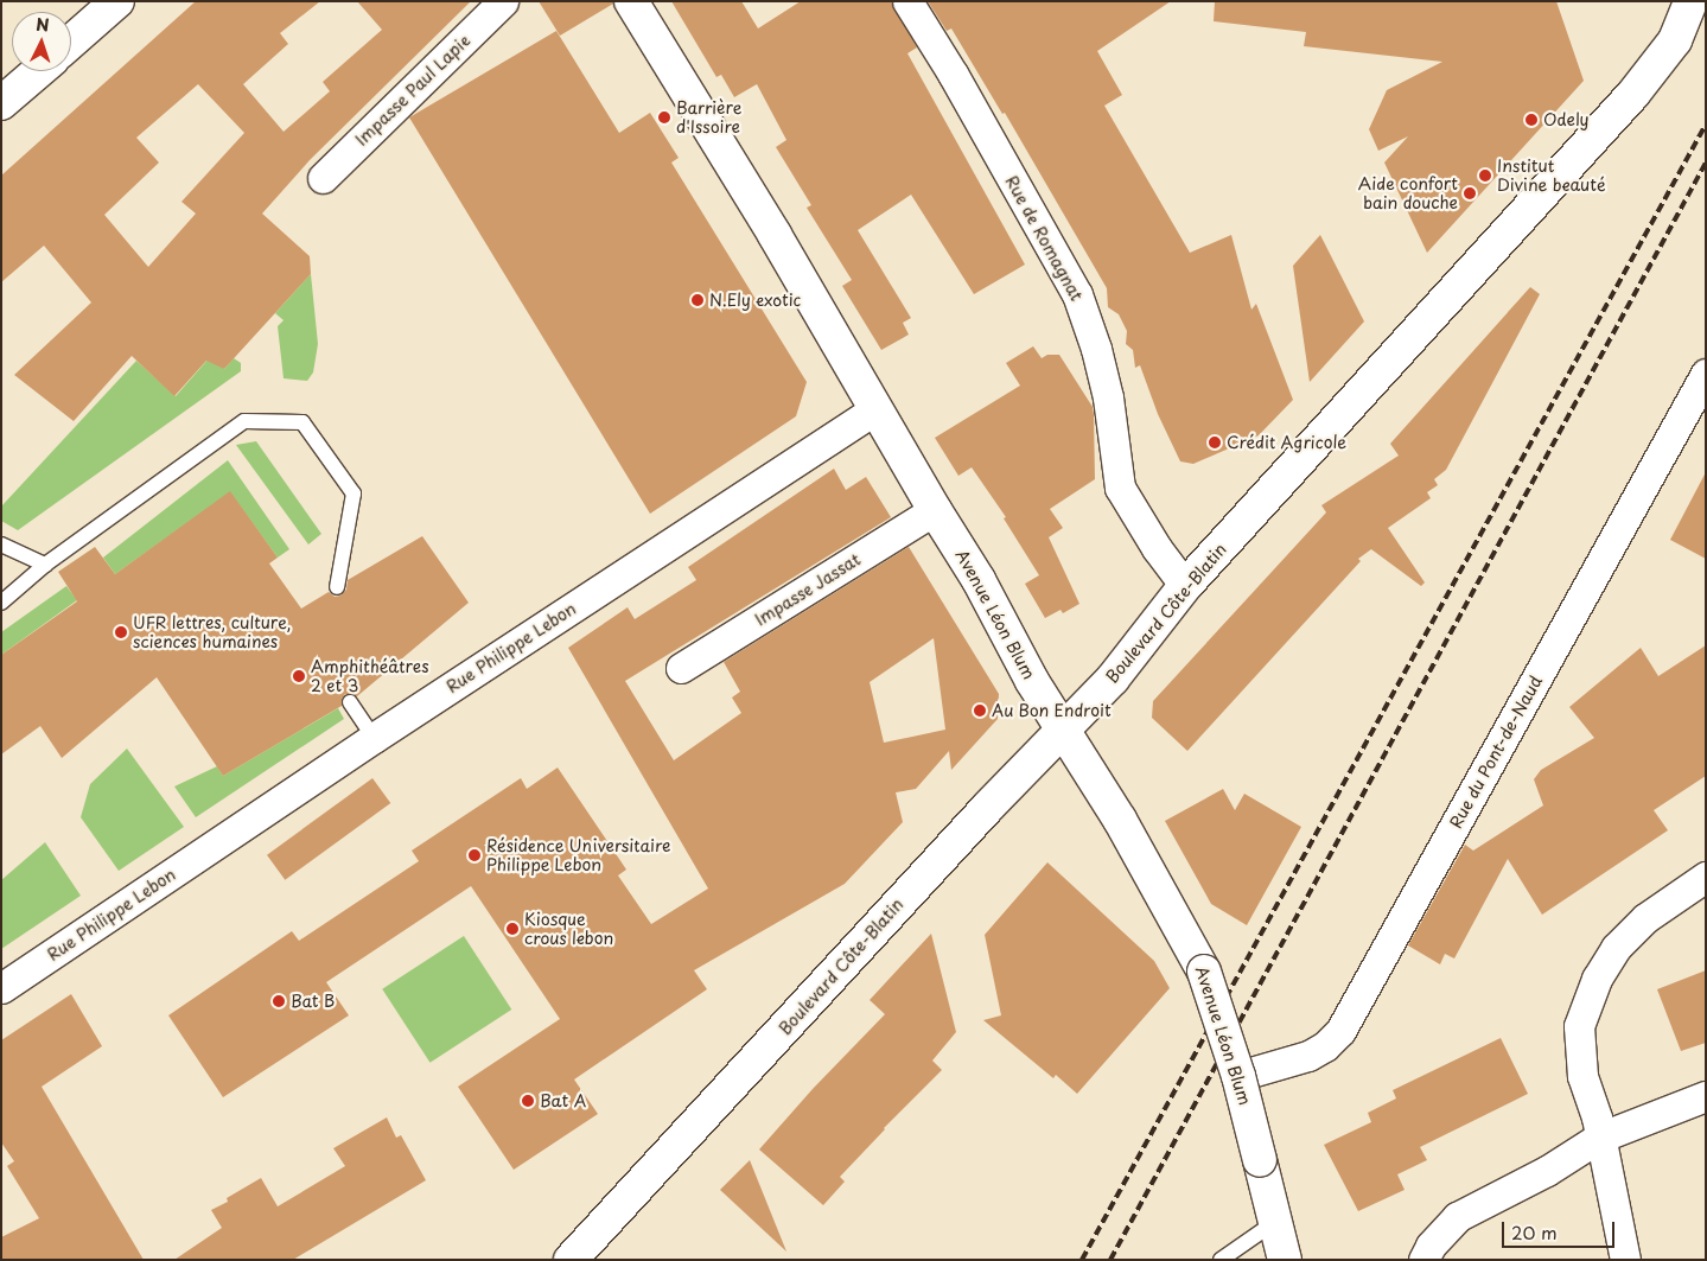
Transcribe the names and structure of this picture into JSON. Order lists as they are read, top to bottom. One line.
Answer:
{"streets":{"main road":["Boulevard Côte-Blatin","Avenue Léon Blum"],"street":["Impasse Paul Lapie","Rue de Romagnat","Impasse Jassat","Rue Philippe Lebon","Rue du Pont-de-Naud"]},"crossings":[["Rue de Romagnat","Boulevard Côte-Blatin"],["Impasse Jassat","Avenue Léon Blum"],["Boulevard Côte-Blatin","Avenue Léon Blum"],["Avenue Léon Blum","Rue Philippe Lebon"],["Avenue Léon Blum","Rue du Pont-de-Naud"]],"places":["Barrière d'Issoire","Odely","Institut Divine beauté","Aide confort bain douche","N.Ely exotic","Crédit Agricole","UFR lettres, culture, sciences humaines","Amphithéâtres 2 et 3","Au Bon Endroit","Résidence Universitaire Philippe Lebon","Kiosque crous lebon","Bat B","Bat A"],"scale_bar":"20 m","north":"top"}
